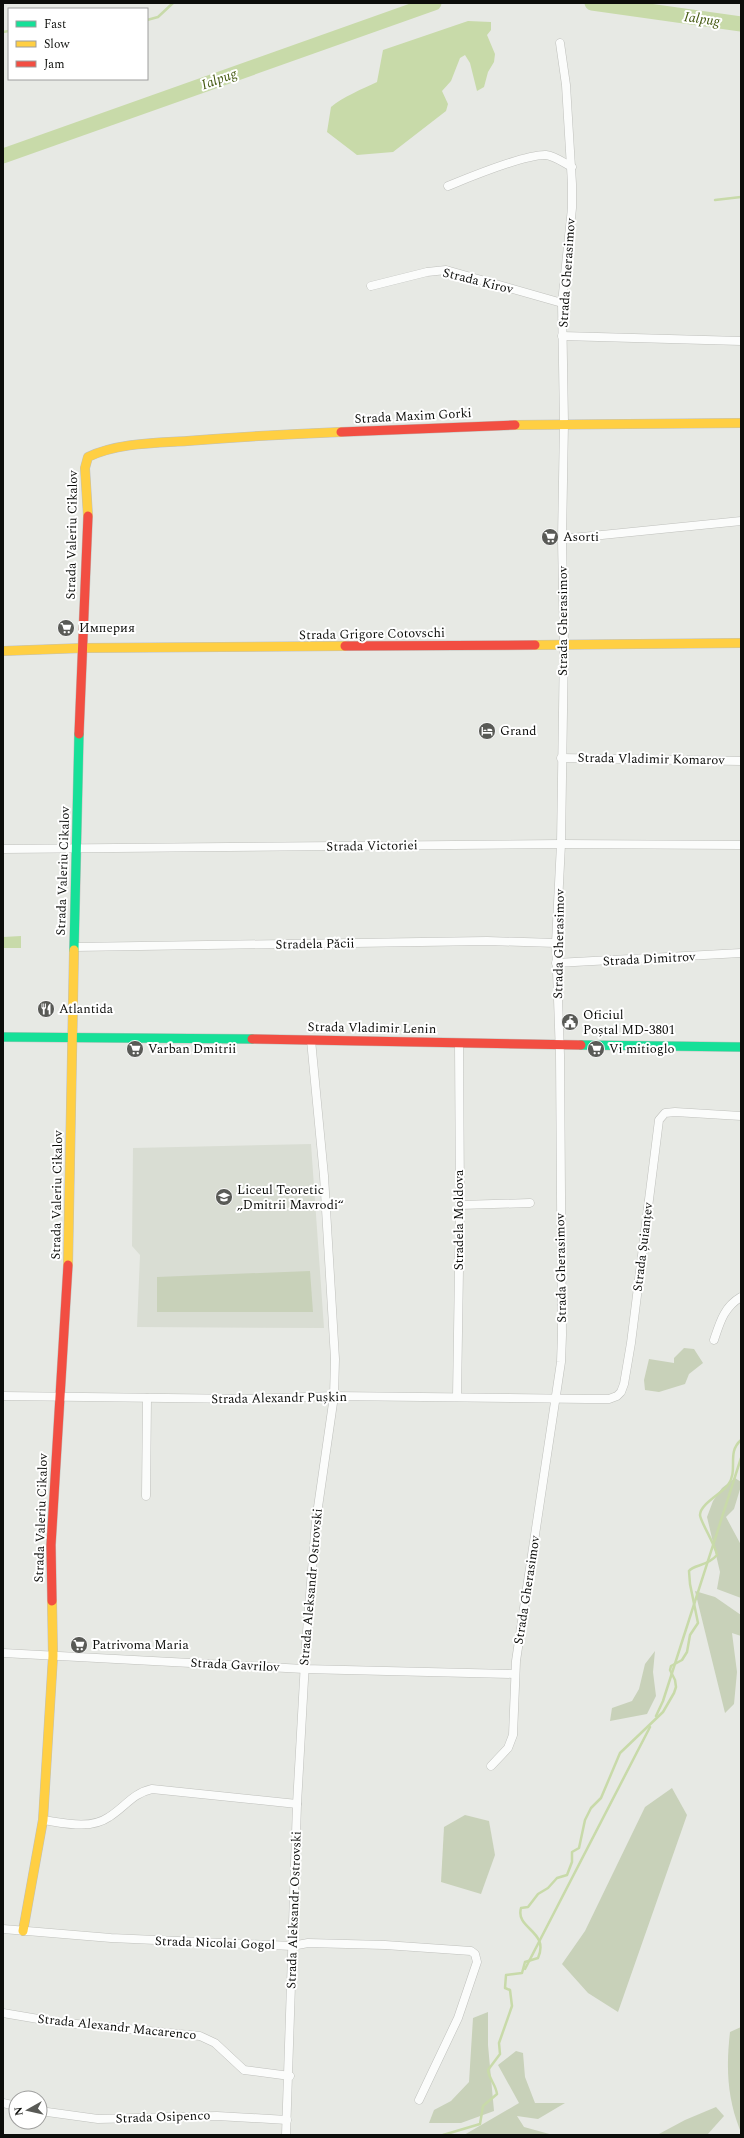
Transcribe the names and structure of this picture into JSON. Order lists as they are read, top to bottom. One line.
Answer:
{"streets":{"street":["Strada Gherasimov","Strada Kirov","Strada Maxim Gorki","Strada Valeriu Cikalov","Strada Grigore Cotovschi","Strada Vladimir Komarov","Strada Victoriei","Stradela Păcii","Strada Dimitrov","Strada Vladimir Lenin","Stradela Moldova","Strada Șuianțev","Strada Alexandr Pușkin","Strada Aleksandr Ostrovski","Strada Gavrilov","Strada Nicolai Gogol","Strada Alexandr Macarenco","Strada Osipenco"]},"crossings":[["Strada Gherasimov","Strada Kirov"],["Strada Gherasimov","Strada Maxim Gorki"],["Strada Gherasimov","Strada Grigore Cotovschi"],["Strada Gherasimov","Strada Vladimir Komarov"],["Strada Gherasimov","Strada Victoriei"],["Strada Gherasimov","Stradela Păcii"],["Strada Gherasimov","Strada Dimitrov"],["Strada Gherasimov","Strada Vladimir Lenin"],["Strada Gherasimov","Strada Șuianțev"],["Strada Gherasimov","Strada Alexandr Pușkin"],["Strada Gherasimov","Strada Gavrilov"],["Strada Maxim Gorki","Strada Valeriu Cikalov"],["Strada Valeriu Cikalov","Strada Grigore Cotovschi"],["Strada Valeriu Cikalov","Strada Victoriei"],["Strada Valeriu Cikalov","Stradela Păcii"],["Strada Valeriu Cikalov","Strada Vladimir Lenin"],["Strada Valeriu Cikalov","Strada Alexandr Pușkin"],["Strada Valeriu Cikalov","Strada Gavrilov"],["Strada Valeriu Cikalov","Strada Nicolai Gogol"],["Strada Vladimir Lenin","Stradela Moldova"],["Strada Vladimir Lenin","Strada Aleksandr Ostrovski"],["Stradela Moldova","Strada Alexandr Pușkin"],["Strada Șuianțev","Strada Alexandr Pușkin"],["Strada Alexandr Pușkin","Strada Aleksandr Ostrovski"],["Strada Aleksandr Ostrovski","Strada Gavrilov"],["Strada Aleksandr Ostrovski","Strada Nicolai Gogol"],["Strada Aleksandr Ostrovski","Strada Alexandr Macarenco"],["Strada Aleksandr Ostrovski","Strada Osipenco"]],"water":["Ialpug"],"places":{"supermarket":["Asorti","Империя","Varban Dmitrii","Vi mitioglo","Patrivoma Maria"],"hotel":["Grand"],"restaurant":["Atlantida"],"public building":["Oficiul Poștal MD-3801"],"school or university":["Liceul Teoretic „Dmitrii Mavrodi“"]},"legend":["Fast","Slow","Jam"],"north":"left"}
